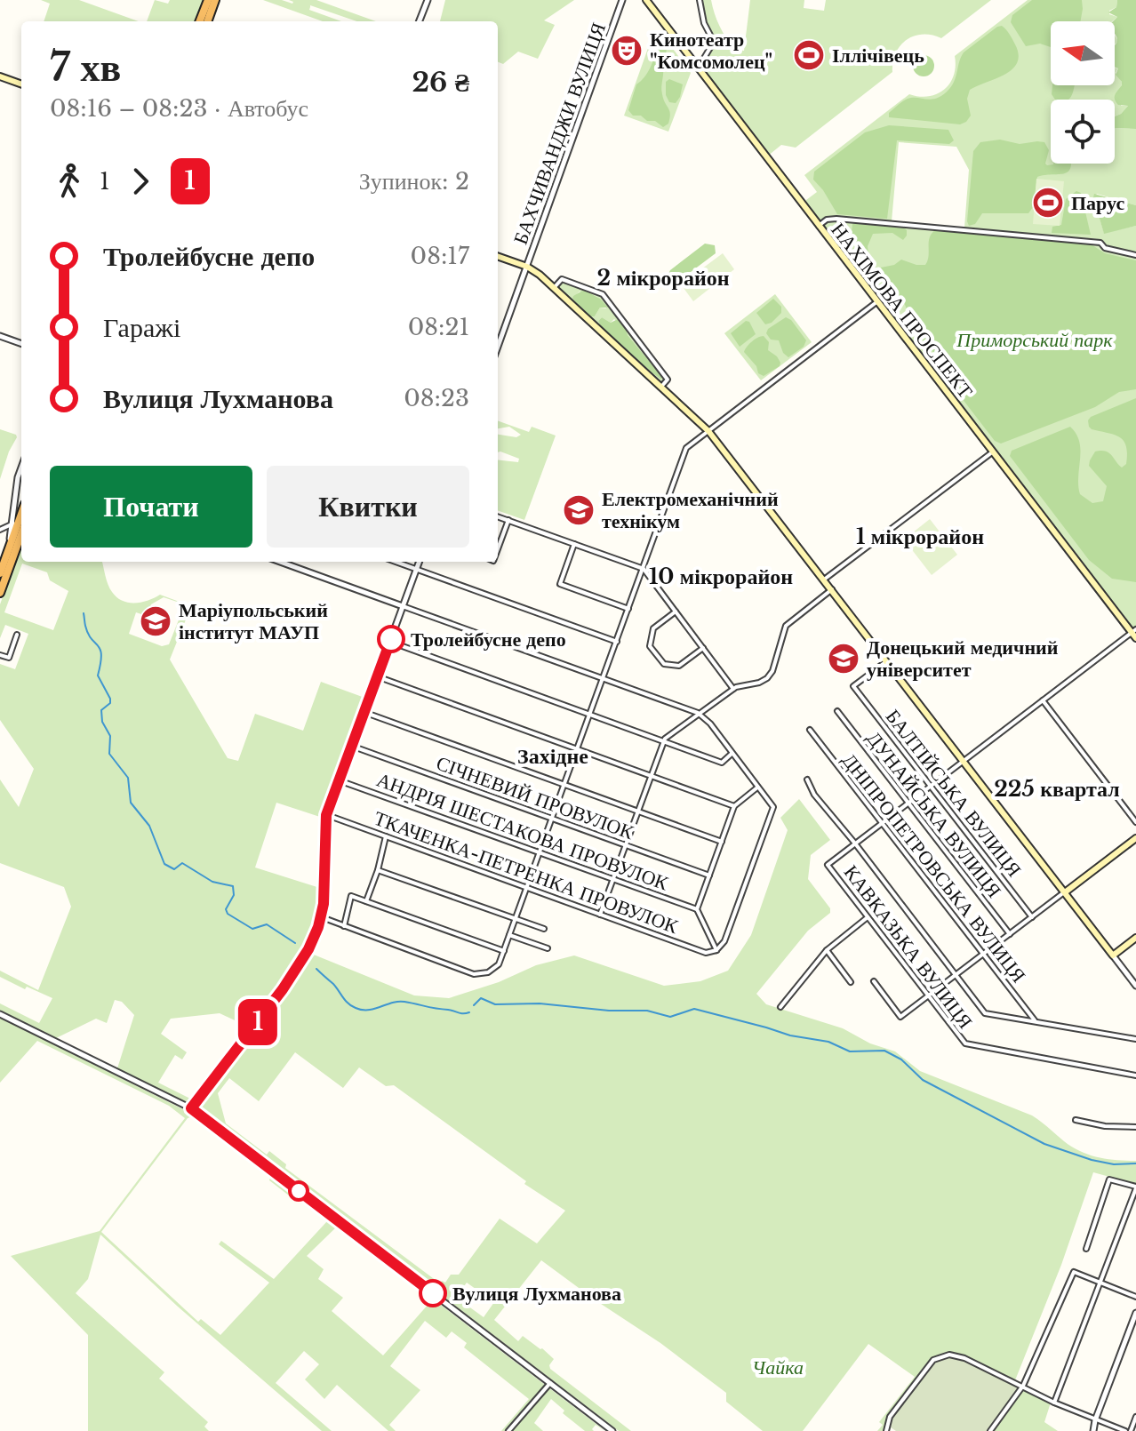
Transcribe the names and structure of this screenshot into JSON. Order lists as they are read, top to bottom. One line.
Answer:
{"streets":{"main road":["НАХІМОВА ПРОСПЕКТ"],"street":["БАХЧИВАНДЖИ ВУЛИЦЯ","БАЛТІЙСЬКА ВУЛИЦЯ","СІЧНЕВИЙ ПРОВУЛОК","ДУНАЙСЬКА ВУЛИЦЯ","АНДРІЯ ШЕСТАКОВА ПРОВУЛОК","ДНІПРОПЕТРОВСЬКА ВУЛИЦЯ","ТКАЧЕНКА-ПЕТРЕНКА ПРОВУЛОК","КАВКАЗЬКА ВУЛИЦЯ"]},"districts":["2 мікрорайон","1 мікрорайон","10 мікрорайон","Західне","225 квартал"],"parks":["Приморський парк","Чайка"],"places":{"theatre":["Кинотеатр \"Комсомолец\""],"sports":["Іллічівець","Парус"],"school or university":["Електромеханічний технікум","Маріупольський інститут МАУП","Донецький медичний університет"],"other":["Тролейбусне депо","Вулиця Лухманова"]},"lines":["bus line 1"],"north":"left","page":{"on_map":"1","heading":["7 хв","08:16 – 08:23 · Автобус","26 ₴"],"legs":["1","1","Зупинок: 2"],"list":[{"name":"Тролейбусне депо","value":"08:17"},{"name":"Гаражі","value":"08:21"},{"name":"Вулиця Лухманова","value":"08:23"}],"buttons":["Почати","Квитки"]}}
